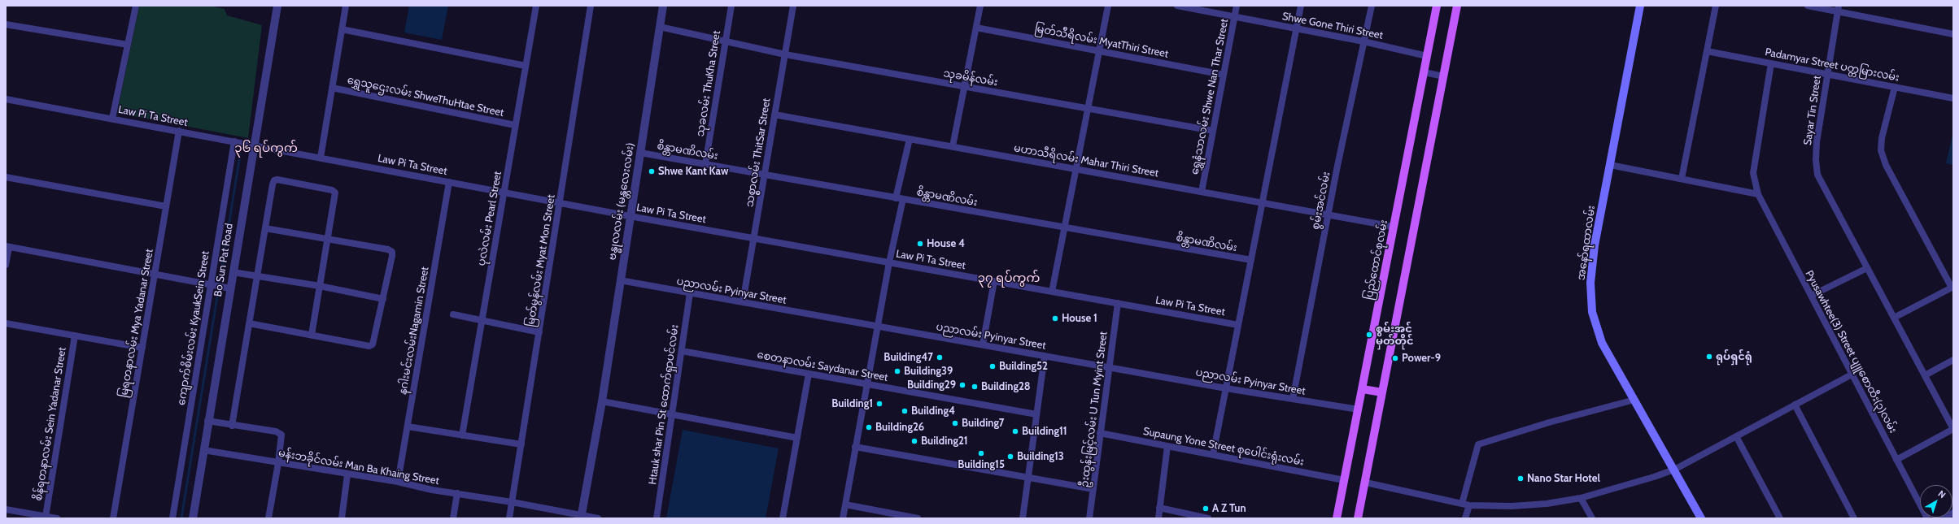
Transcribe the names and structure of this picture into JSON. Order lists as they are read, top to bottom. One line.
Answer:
{"streets":{"main road":["အနော်ရထာလမ်း","ပြည်ထောင်စုလမ်း"],"street":["Shwe Gone Thiri Street","မြတ်သီရိလမ်း MyatThiri Street","Padamyar Street ပတ္တမြားလမ်း","သုခမိန်လမ်း","သုခလမ်း ThuKha Street","ရွှေသူဌေးလမ်း ShweThuHtae Street","ရွှေနံသာလမ်း Shwe Nan Thar Street","Sayar Tin Street","Law Pi Ta Street","စိန္တာမဏိလမ်း","သစ္စာလမ်း ThitSar Street","မဟာသီရိလမ်း Mahar Thiri Street","စွမ်းအင်လမ်း","ဗန္ဓုလလမ်း (မန္တလေးလမ်း)","ပုလဲလမ်း Pearl Street","Bo Sun Pat Road","မြတ်မွန်လမ်း Myat Mon Street","ပညာလမ်း Pyinyar Street","မြရတနာလမ်း Mya Yadanar Street","ကျောက်စိမ်းလမ်း KyaukSein Street","နဂါးမင်းလမ်းNagamin Street","Pyusawhtee(3) Street ပျူစောထီး(၃)လမ်း","စေတနာလမ်း Saydanar Street","Htauk shar Pin St ထောက်ရှာပင်လမ်း","ဦးထွန်းမြင့်လမ်း U Tun Myint Street","စိန်ရတနာလမ်း Sein Yadanar Street","Supaung Yone Street စုပေါင်းရုံးလမ်း","မန်းဘခိုင်လမ်း Man Ba Khaing Street"]},"crossings":[["Shwe Gone Thiri Street","ရွှေနံသာလမ်း Shwe Nan Thar Street"],["Shwe Gone Thiri Street","စွမ်းအင်လမ်း"],["Shwe Gone Thiri Street","ပြည်ထောင်စုလမ်း"],["မြတ်သီရိလမ်း MyatThiri Street","ရွှေနံသာလမ်း Shwe Nan Thar Street"],["Padamyar Street ပတ္တမြားလမ်း","Sayar Tin Street"],["Padamyar Street ပတ္တမြားလမ်း","Pyusawhtee(3) Street ပျူစောထီး(၃)လမ်း"],["သုခမိန်လမ်း","သုခလမ်း ThuKha Street"],["သုခမိန်လမ်း","ရွှေနံသာလမ်း Shwe Nan Thar Street"],["သုခမိန်လမ်း","သစ္စာလမ်း ThitSar Street"],["သုခမိန်လမ်း","ဗန္ဓုလလမ်း (မန္တလေးလမ်း)"],["သုခလမ်း ThuKha Street","စိန္တာမဏိလမ်း"],["ရွှေသူဌေးလမ်း ShweThuHtae Street","ပုလဲလမ်း Pearl Street"],["ရွှေနံသာလမ်း Shwe Nan Thar Street","မဟာသီရိလမ်း Mahar Thiri Street"],["Law Pi Ta Street","သစ္စာလမ်း ThitSar Street"],["Law Pi Ta Street","ဗန္ဓုလလမ်း (မန္တလေးလမ်း)"],["Law Pi Ta Street","ပုလဲလမ်း Pearl Street"],["Law Pi Ta Street","Bo Sun Pat Road"],["Law Pi Ta Street","မြတ်မွန်လမ်း Myat Mon Street"],["Law Pi Ta Street","မြရတနာလမ်း Mya Yadanar Street"],["Law Pi Ta Street","ကျောက်စိမ်းလမ်း KyaukSein Street"],["Law Pi Ta Street","နဂါးမင်းလမ်းNagamin Street"],["Law Pi Ta Street","ဦးထွန်းမြင့်လမ်း U Tun Myint Street"],["စိန္တာမဏိလမ်း","သစ္စာလမ်း ThitSar Street"],["စိန္တာမဏိလမ်း","ဗန္ဓုလလမ်း (မန္တလေးလမ်း)"],["သစ္စာလမ်း ThitSar Street","မဟာသီရိလမ်း Mahar Thiri Street"],["သစ္စာလမ်း ThitSar Street","ပညာလမ်း Pyinyar Street"],["မဟာသီရိလမ်း Mahar Thiri Street","စွမ်းအင်လမ်း"],["မဟာသီရိလမ်း Mahar Thiri Street","ပြည်ထောင်စုလမ်း"],["စွမ်းအင်လမ်း","ပညာလမ်း Pyinyar Street"],["ဗန္ဓုလလမ်း (မန္တလေးလမ်း)","ပညာလမ်း Pyinyar Street"],["ဗန္ဓုလလမ်း (မန္တလေးလမ်း)","မန်းဘခိုင်လမ်း Man Ba Khaing Street"],["Bo Sun Pat Road","မန်းဘခိုင်လမ်း Man Ba Khaing Street"],["ပြည်ထောင်စုလမ်း","ပညာလမ်း Pyinyar Street"],["ပြည်ထောင်စုလမ်း","Supaung Yone Street စုပေါင်းရုံးလမ်း"],["မြတ်မွန်လမ်း Myat Mon Street","မန်းဘခိုင်လမ်း Man Ba Khaing Street"],["ပညာလမ်း Pyinyar Street","Htauk shar Pin St ထောက်ရှာပင်လမ်း"],["ပညာလမ်း Pyinyar Street","ဦးထွန်းမြင့်လမ်း U Tun Myint Street"],["နဂါးမင်းလမ်းNagamin Street","မန်းဘခိုင်လမ်း Man Ba Khaing Street"],["စေတနာလမ်း Saydanar Street","Htauk shar Pin St ထောက်ရှာပင်လမ်း"],["ဦးထွန်းမြင့်လမ်း U Tun Myint Street","Supaung Yone Street စုပေါင်းရုံးလမ်း"]],"districts":["၃၆ ရပ်ကွက်","၃၇ ရပ်ကွက်"],"places":["Shwe Kant Kaw","House 4","House 1","စွမ်းအင် မှတ်တိုင်","ရုပ်ရှင်ရုံ","Building47","Power-9","Building52","Building39","Building29","Building28","Building1","Building4","Building7","Building26","Building11","Building21","Building15","Building13","Nano Star Hotel","A Z Tun"],"north":"top right"}
